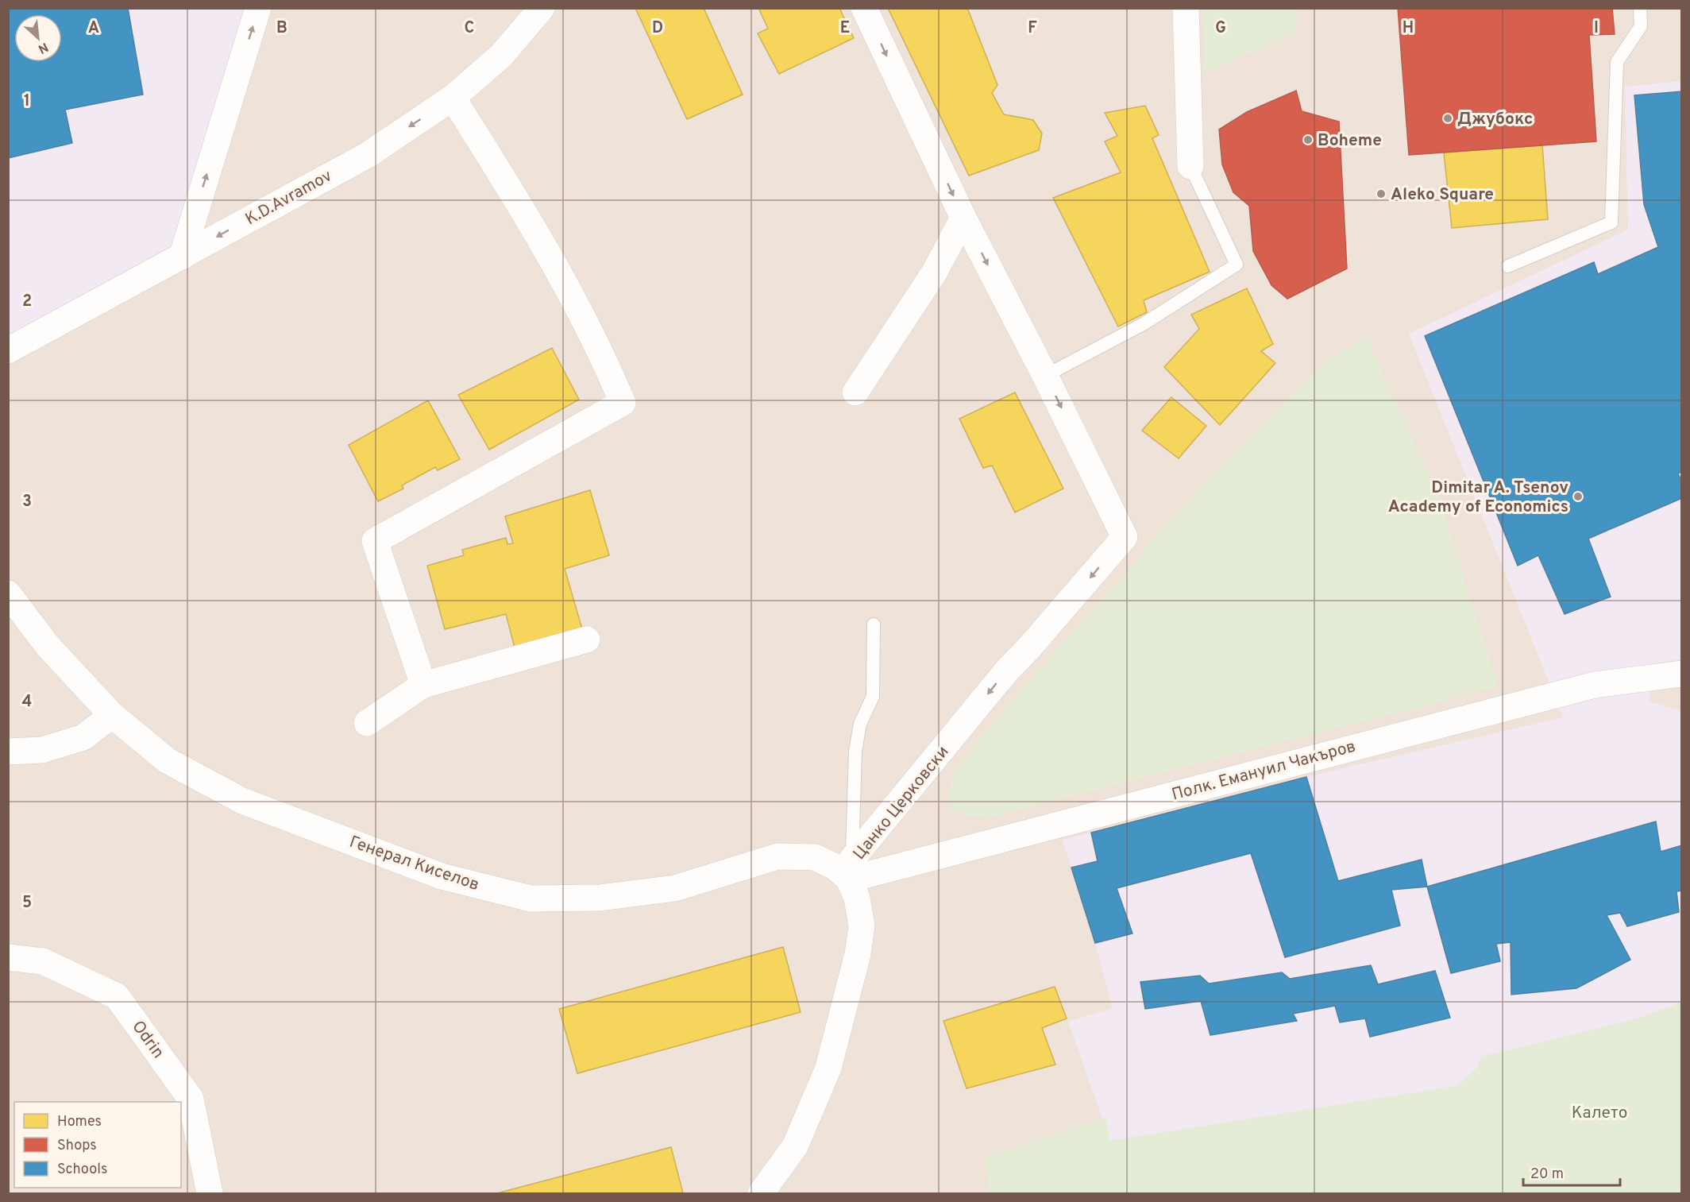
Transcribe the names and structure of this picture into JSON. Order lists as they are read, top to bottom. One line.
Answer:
{"streets":{"street":["K.D.Avramov","Полк. Емануил Чакъров","Цанко Церковски","Генерал Киселов","Odrin"]},"crossings":[["Полк. Емануил Чакъров","Цанко Церковски"],["Полк. Емануил Чакъров","Генерал Киселов"],["Цанко Церковски","Генерал Киселов"]],"one_way":["K.D.Avramov","Цанко Церковски"],"parks":["Калето"],"places":["Джубокс","Boheme","Aleko Square","Dimitar A. Tsenov Academy of Economics"],"legend":["Homes","Shops","Schools"],"scale_bar":"20 m","north":"bottom right","grid":{"columns":["A","B","C","D","E","F","G","H","I"],"rows":["1","2","3","4","5"]}}
